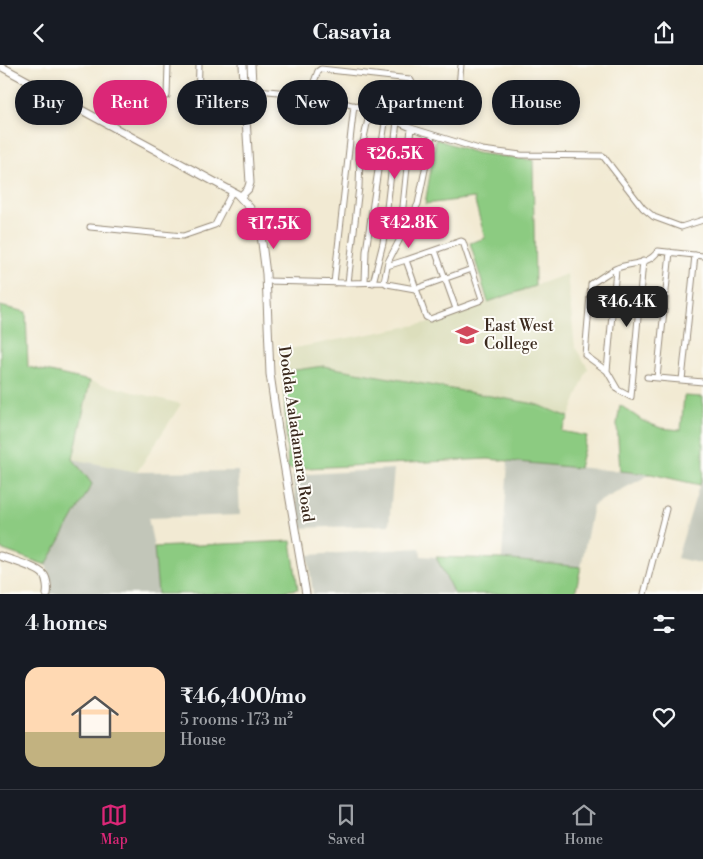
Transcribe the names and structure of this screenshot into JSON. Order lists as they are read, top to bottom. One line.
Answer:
{"streets":{"main road":["Dodda Aaladamara Road"]},"places":{"school or university":["East West College"]},"page":{"header":"Casavia","chip":["Buy","Rent","Filters","New","Apartment","House"],"price":["₹26.5K","₹42.8K","₹17.5K","₹46.4K"],"heading":"4 homes","list":[{"name":"₹46,400/mo","note":"5 rooms · 173 m² · House"}],"tabs":["Map","Saved","Home"]}}
